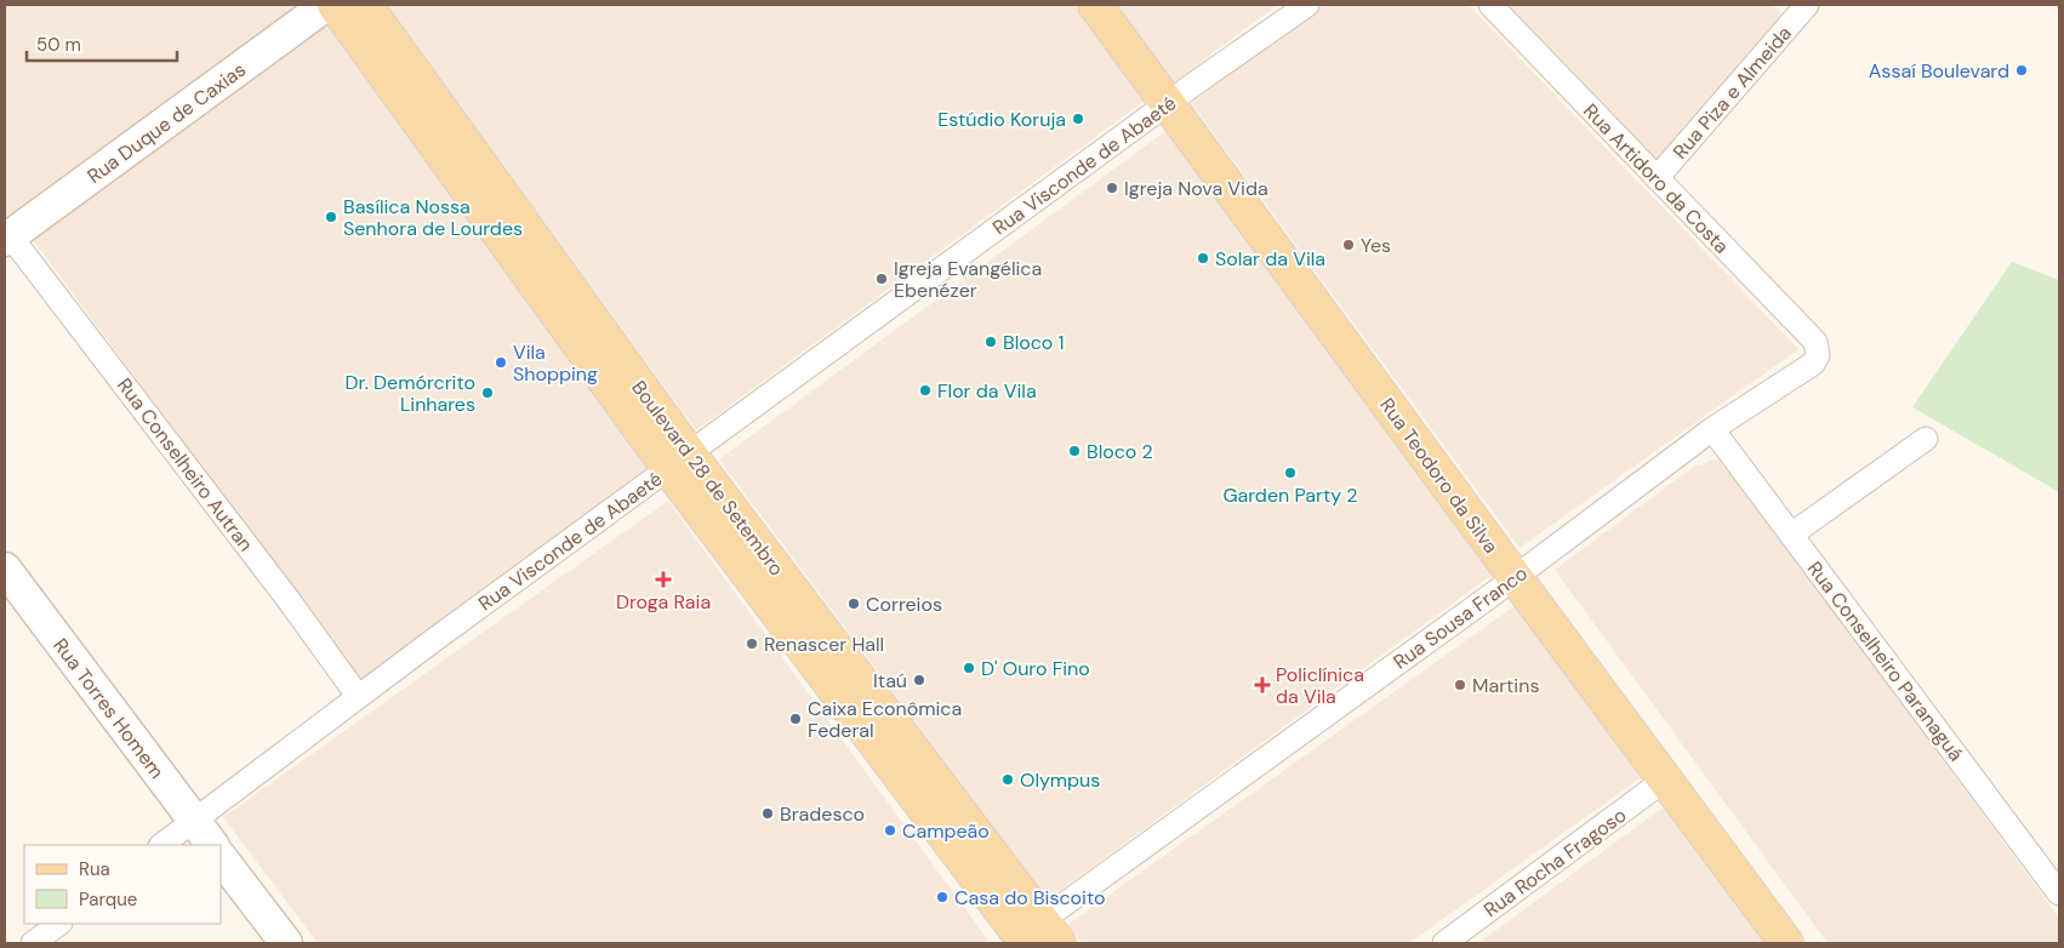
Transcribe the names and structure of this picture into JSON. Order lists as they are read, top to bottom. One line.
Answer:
{"streets":{"main road":["Rua Teodoro da Silva","Boulevard 28 de Setembro"],"street":["Rua Piza e Almeida","Rua Duque de Caxias","Rua Visconde de Abaeté","Rua Artidoro da Costa","Rua Conselheiro Autran","Rua Sousa Franco","Rua Conselheiro Paranaguá","Rua Torres Homem","Rua Rocha Fragoso"]},"crossings":[["Rua Piza e Almeida","Rua Artidoro da Costa"],["Rua Duque de Caxias","Rua Conselheiro Autran"],["Rua Visconde de Abaeté","Rua Conselheiro Autran"],["Rua Visconde de Abaeté","Rua Teodoro da Silva"],["Rua Visconde de Abaeté","Boulevard 28 de Setembro"],["Rua Visconde de Abaeté","Rua Torres Homem"],["Rua Artidoro da Costa","Rua Sousa Franco"],["Rua Teodoro da Silva","Rua Sousa Franco"],["Rua Teodoro da Silva","Rua Rocha Fragoso"],["Boulevard 28 de Setembro","Rua Sousa Franco"],["Rua Sousa Franco","Rua Conselheiro Paranaguá"]],"places":{"other":["Assaí Boulevard","Estúdio Koruja","Igreja Nova Vida","Basílica Nossa Senhora de Lourdes","Yes","Solar da Vila","Igreja Evangélica Ebenézer","Bloco 1","Vila Shopping","Flor da Vila","Dr. Demórcrito Linhares","Bloco 2","Garden Party 2","Correios","Renascer Hall","D' Ouro Fino","Itaú","Martins","Caixa Econômica Federal","Olympus","Bradesco","Campeão","Casa do Biscoito"],"health":["Droga Raia","Policlínica da Vila"]},"legend":["Rua","Parque"],"scale_bar":"50 m"}
